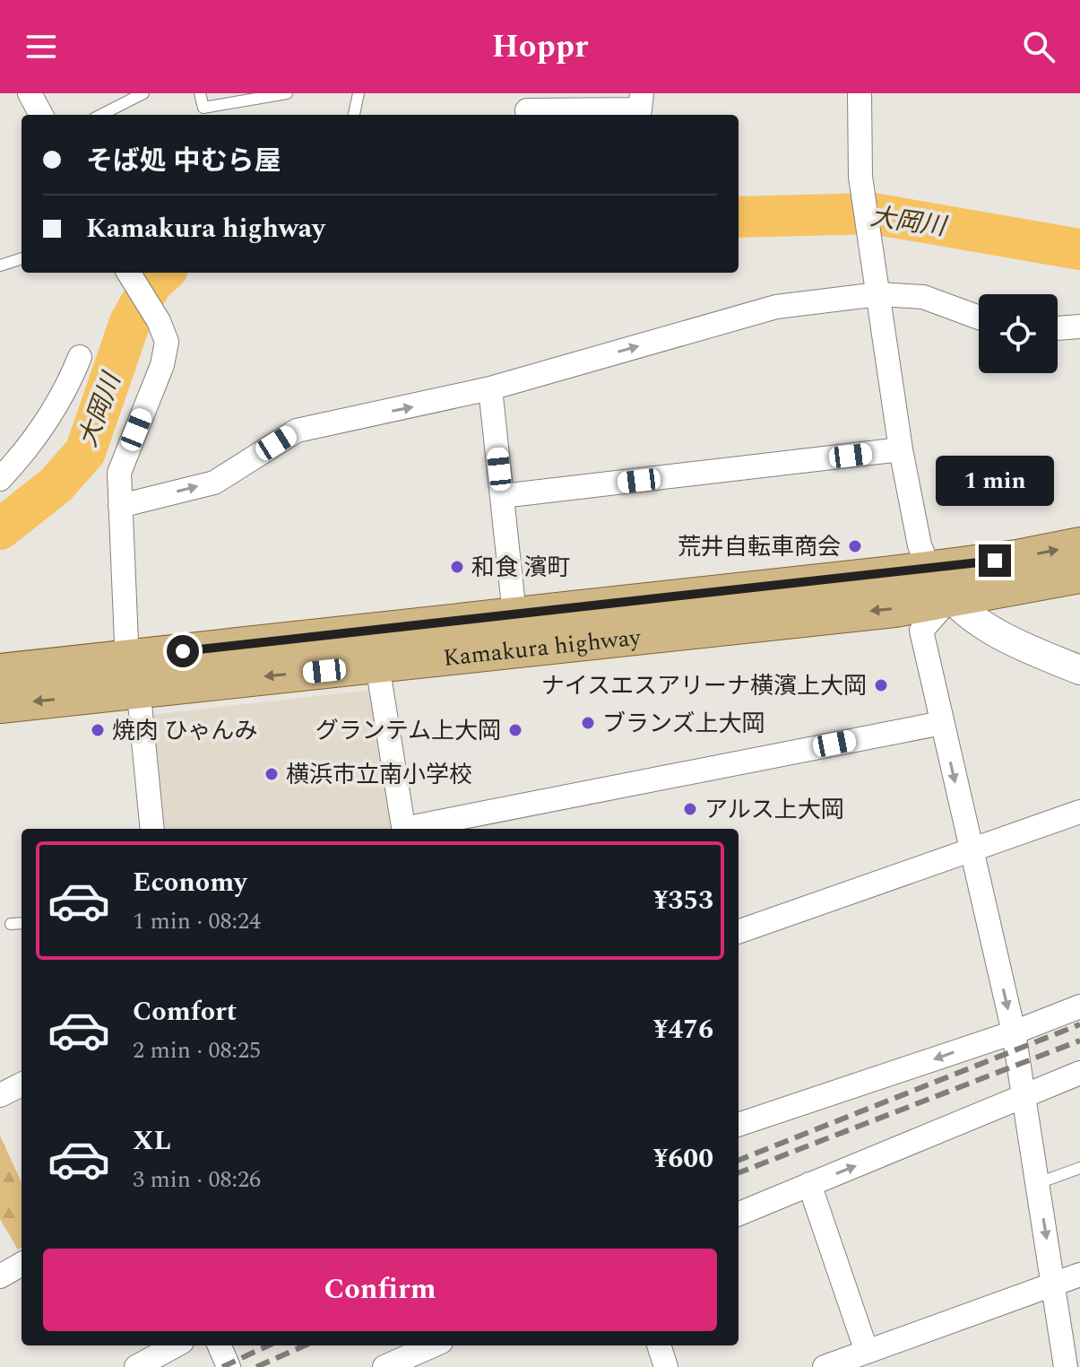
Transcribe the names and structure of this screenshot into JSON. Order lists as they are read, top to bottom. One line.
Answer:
{"streets":{"main road":["Kamakura highway"]},"water":["大岡川"],"places":["荒井自転車商会","和食 濱町","ナイスエスアリーナ横濱上大岡","ブランズ上大岡","焼肉 ひゃんみ","グランテム上大岡","横浜市立南小学校","アルス上大岡"],"page":{"header":"Hoppr","banner":["そば処 中むら屋","Kamakura highway"],"bubble":"1 min","list":[{"name":"Economy","note":"1 min · 08:24","value":"¥353"},{"name":"Comfort","note":"2 min · 08:25","value":"¥476"},{"name":"XL","note":"3 min · 08:26","value":"¥600"}],"buttons":"Confirm"}}
